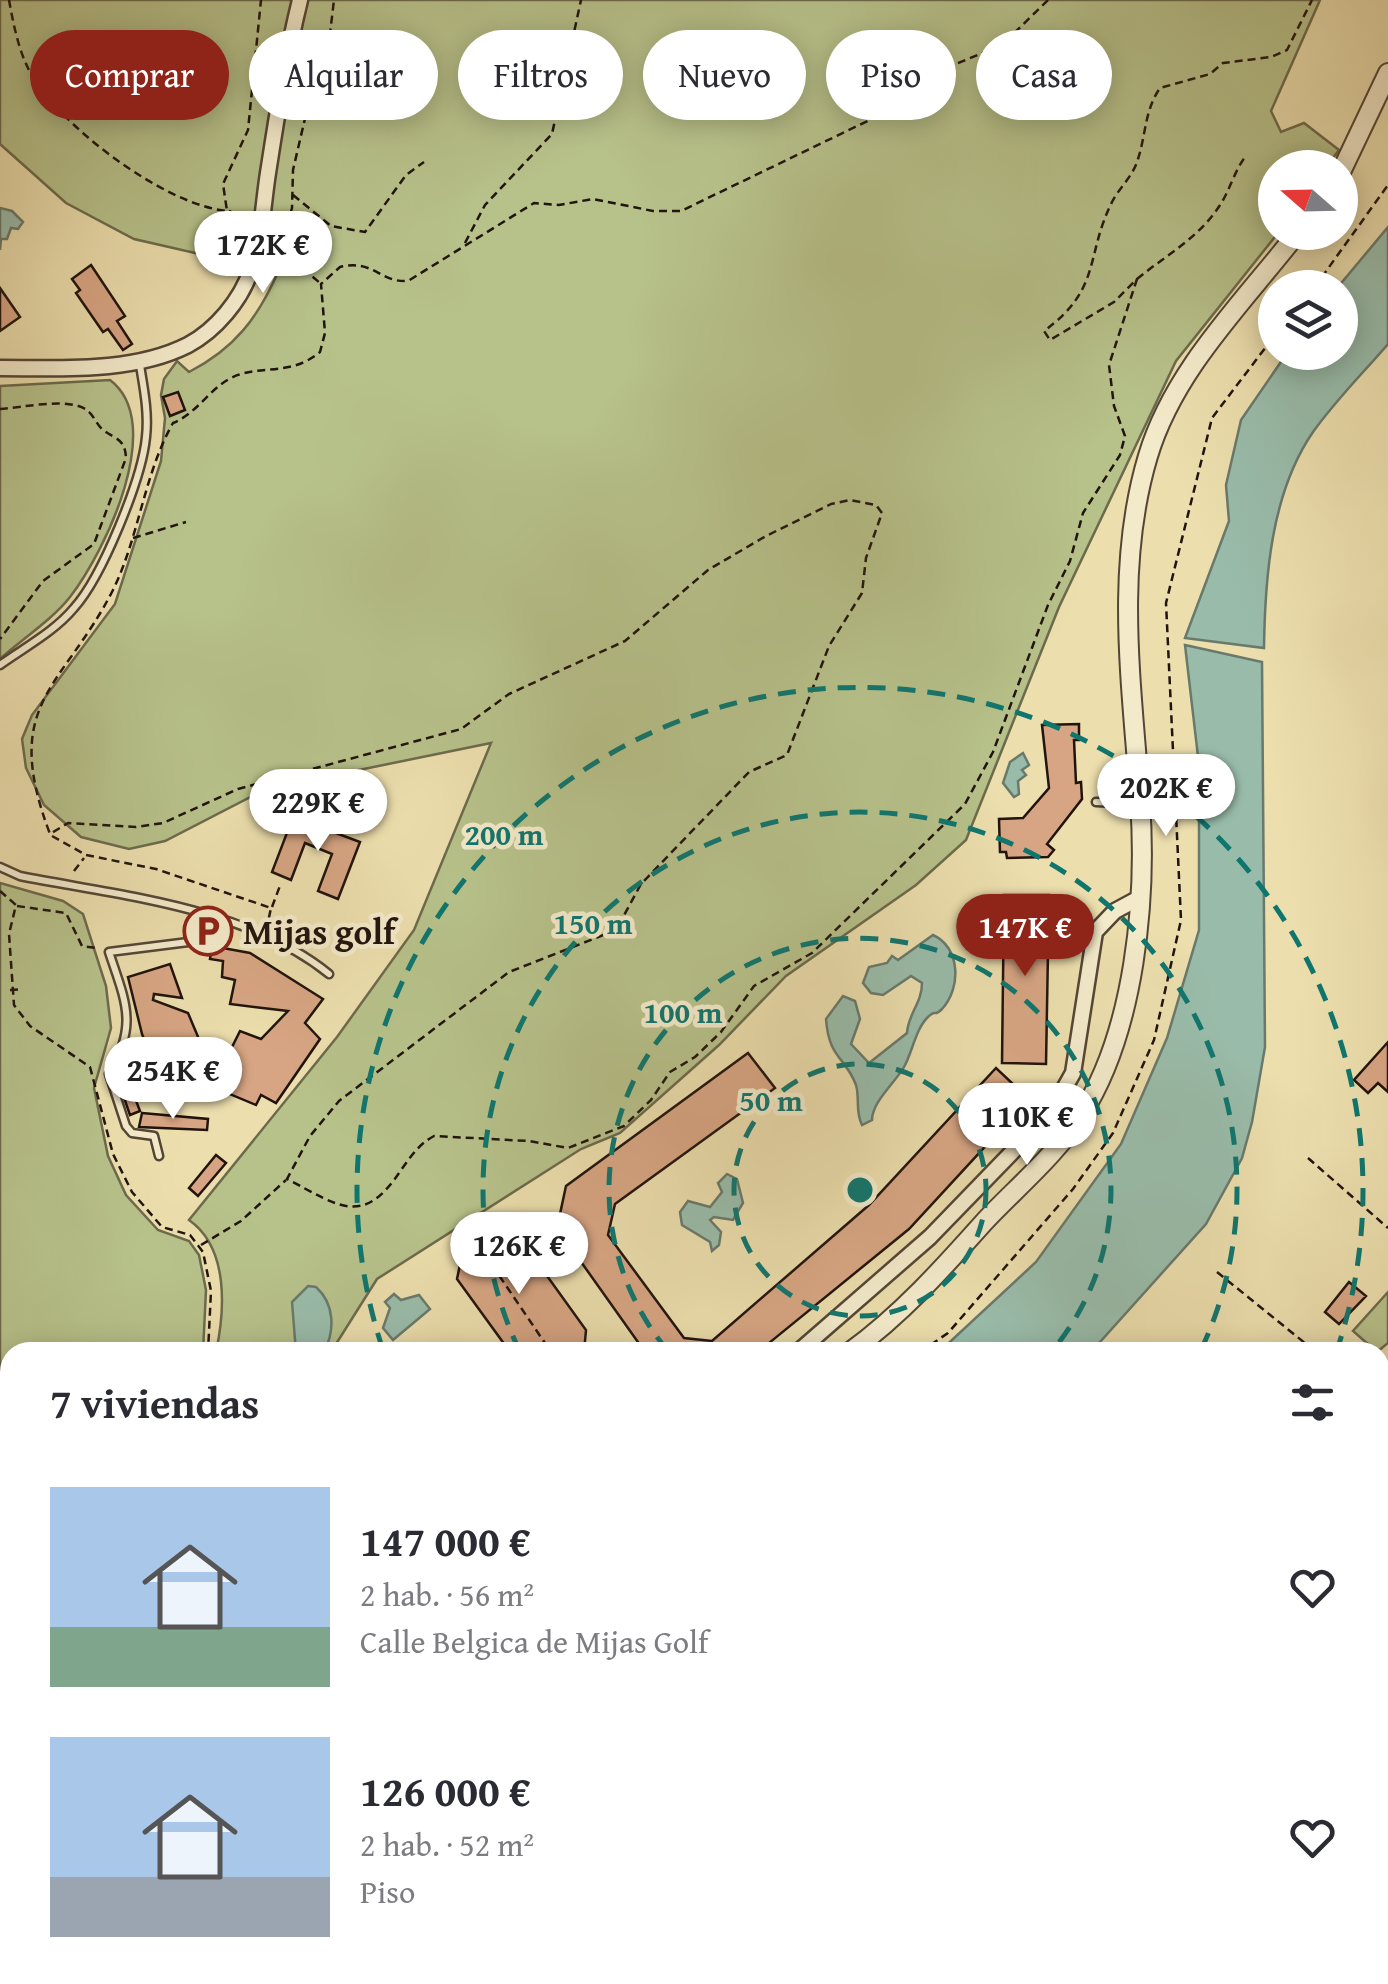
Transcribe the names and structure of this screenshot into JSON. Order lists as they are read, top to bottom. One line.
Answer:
{"places":{"parking":["Mijas golf"]},"north":"left","page":{"chip":["Comprar","Alquilar","Filtros","Nuevo","Piso","Casa"],"price":["172K €","202K €","229K €","147K €","254K €","110K €","126K €"],"heading":"7 viviendas","list":[{"name":"147 000 €","note":"2 hab. · 56 m² · Calle Belgica de Mijas Golf"},{"name":"126 000 €","note":"2 hab. · 52 m² · Piso"}]},"rings":["200 m","150 m","100 m","50 m"]}
